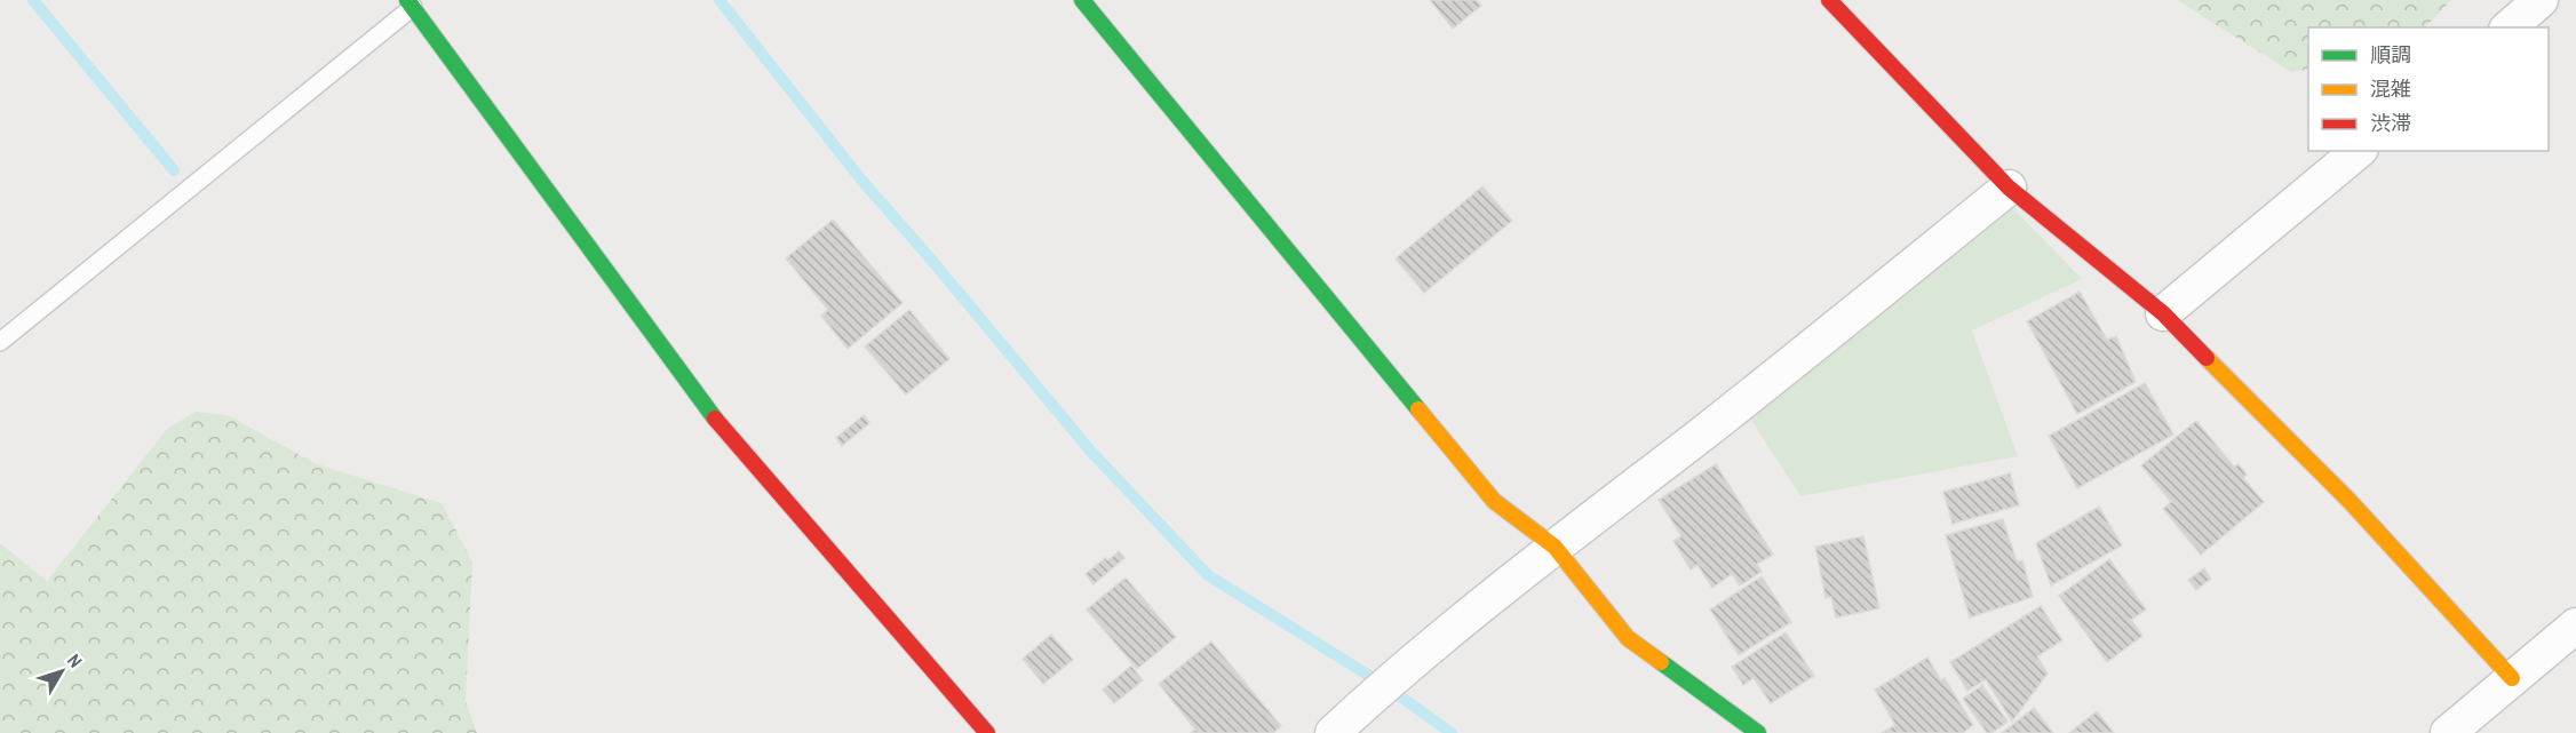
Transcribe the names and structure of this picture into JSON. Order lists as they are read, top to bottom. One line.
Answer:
{"legend":["順調","混雑","渋滞"],"north":"top right"}
